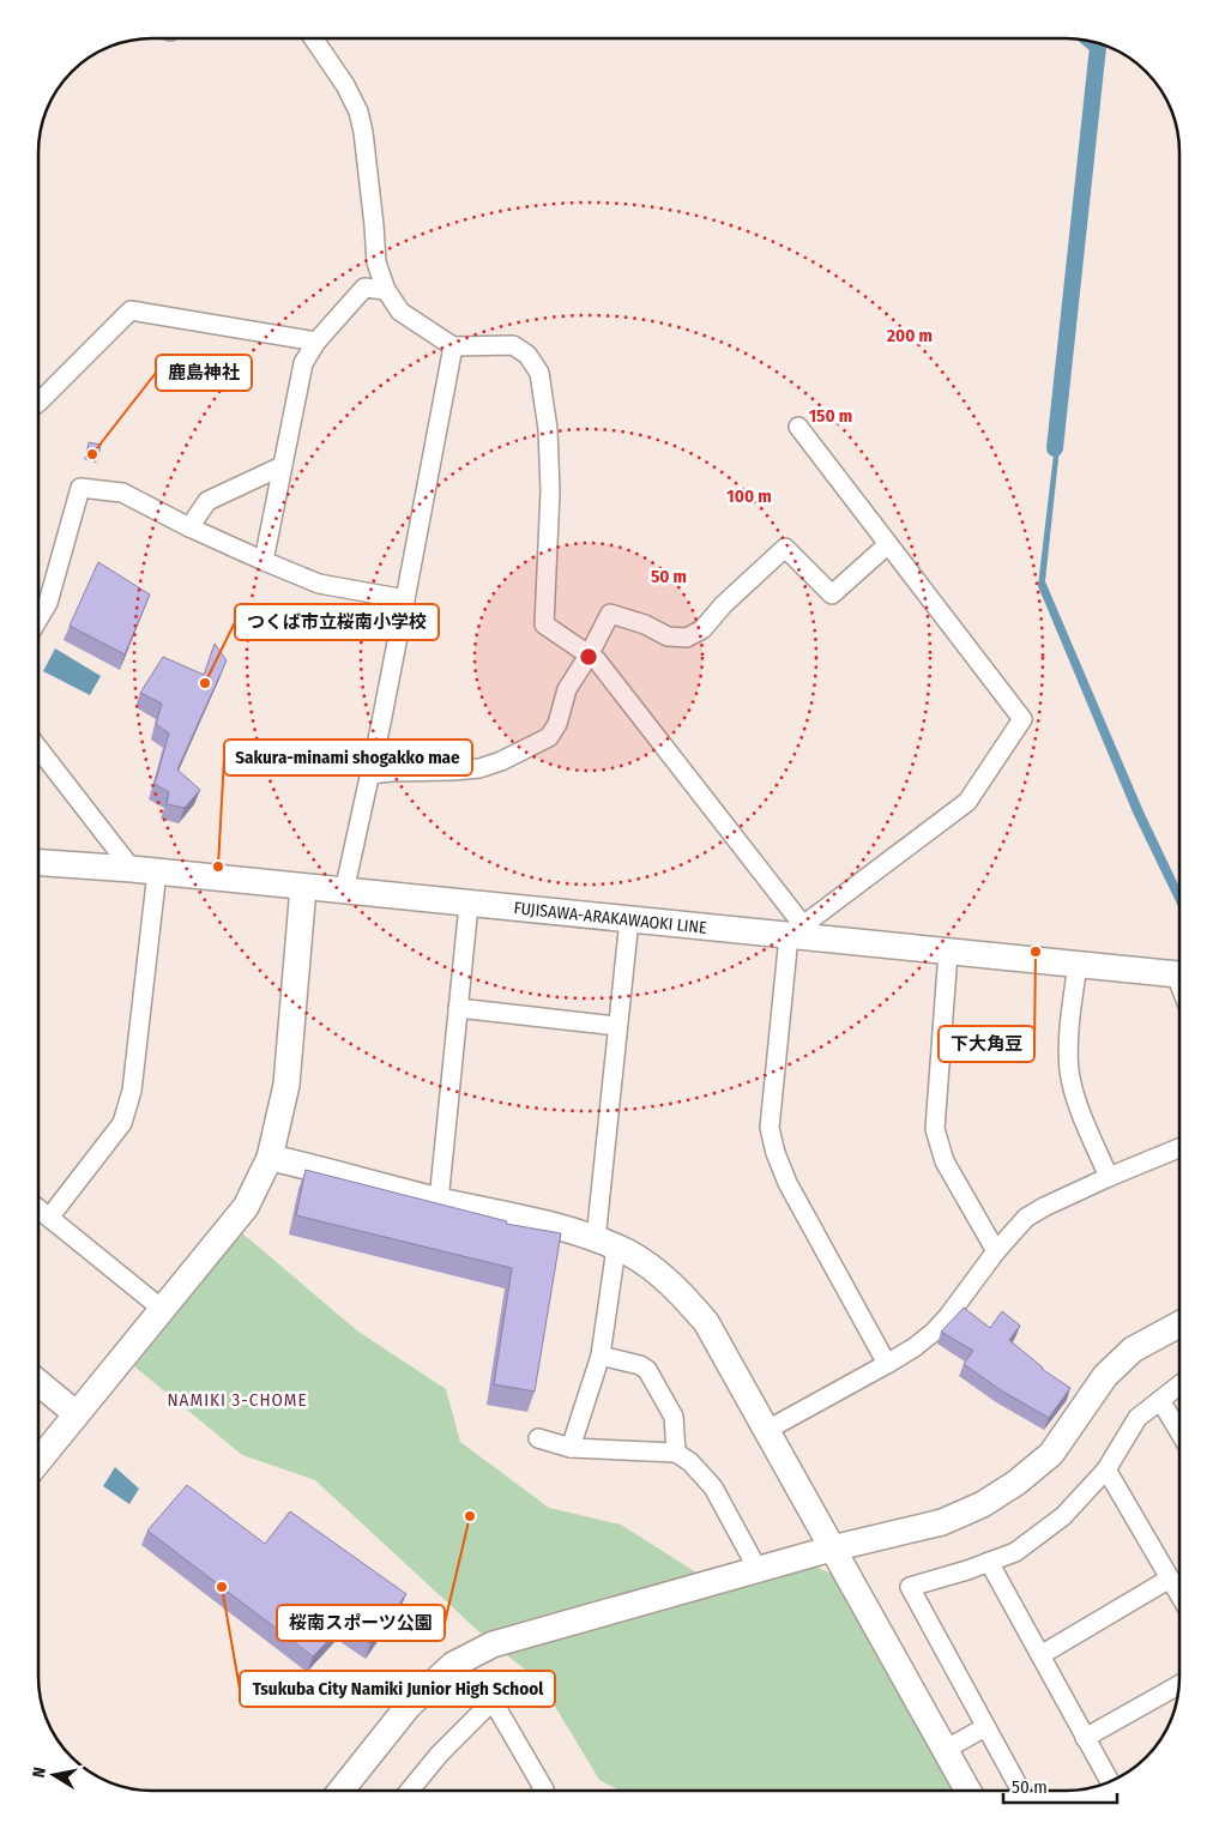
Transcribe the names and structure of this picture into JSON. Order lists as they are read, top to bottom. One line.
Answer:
{"streets":{"street":["FUJISAWA-ARAKAWAOKI LINE"]},"districts":["NAMIKI 3-CHOME"],"places":["鹿島神社","つくば市立桜南小学校","Sakura-minami shogakko mae","下大角豆","桜南スポーツ公園","Tsukuba City Namiki Junior High School"],"scale_bar":"50 m","north":"left","rings":["200 m","150 m","100 m","50 m"]}
